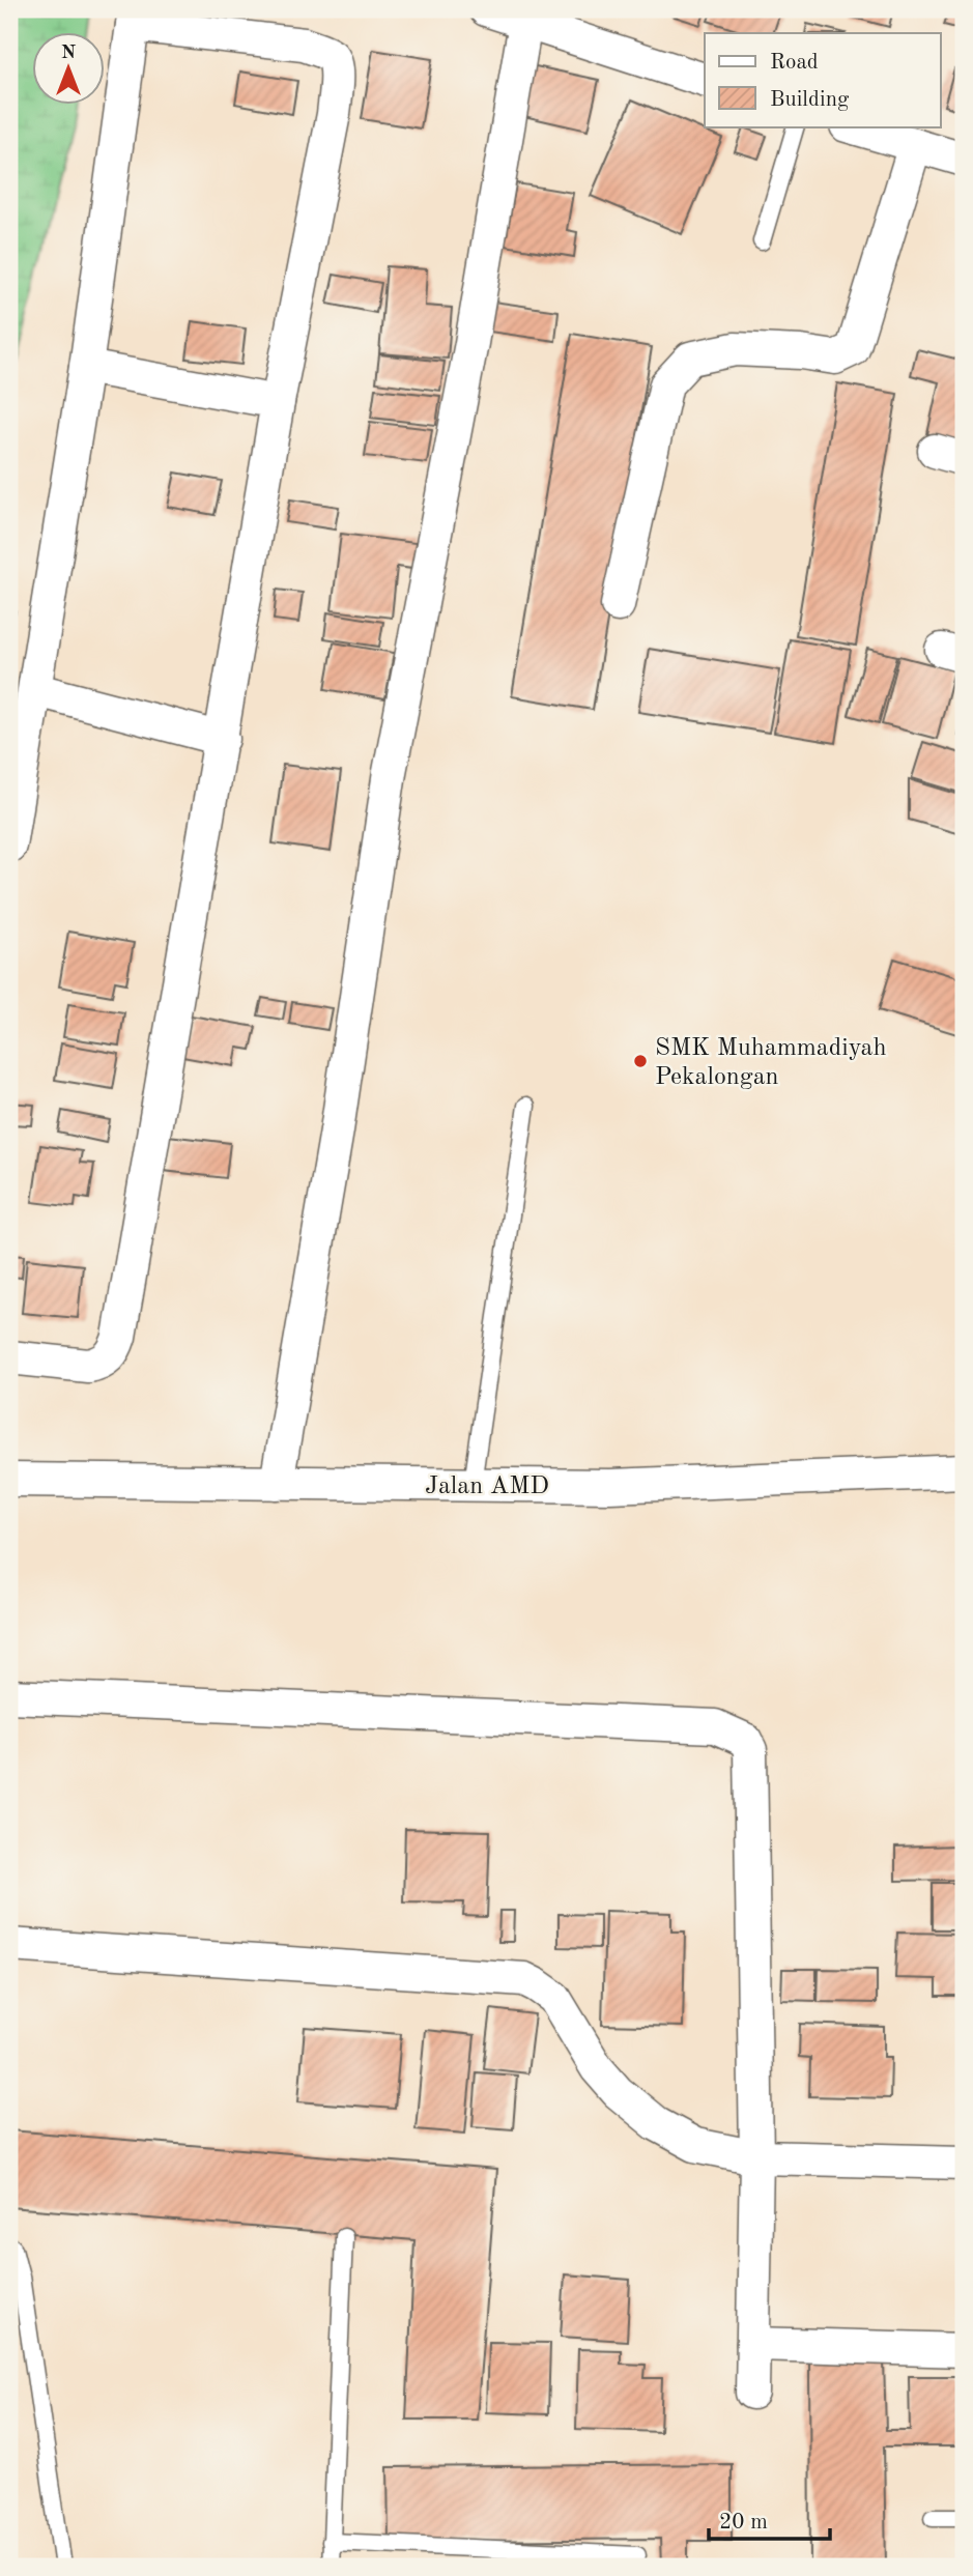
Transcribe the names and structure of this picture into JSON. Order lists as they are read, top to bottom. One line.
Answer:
{"streets":{"street":["Jalan AMD"]},"places":["SMK Muhammadiyah Pekalongan"],"legend":["Road","Building"],"scale_bar":"20 m","north":"top"}
